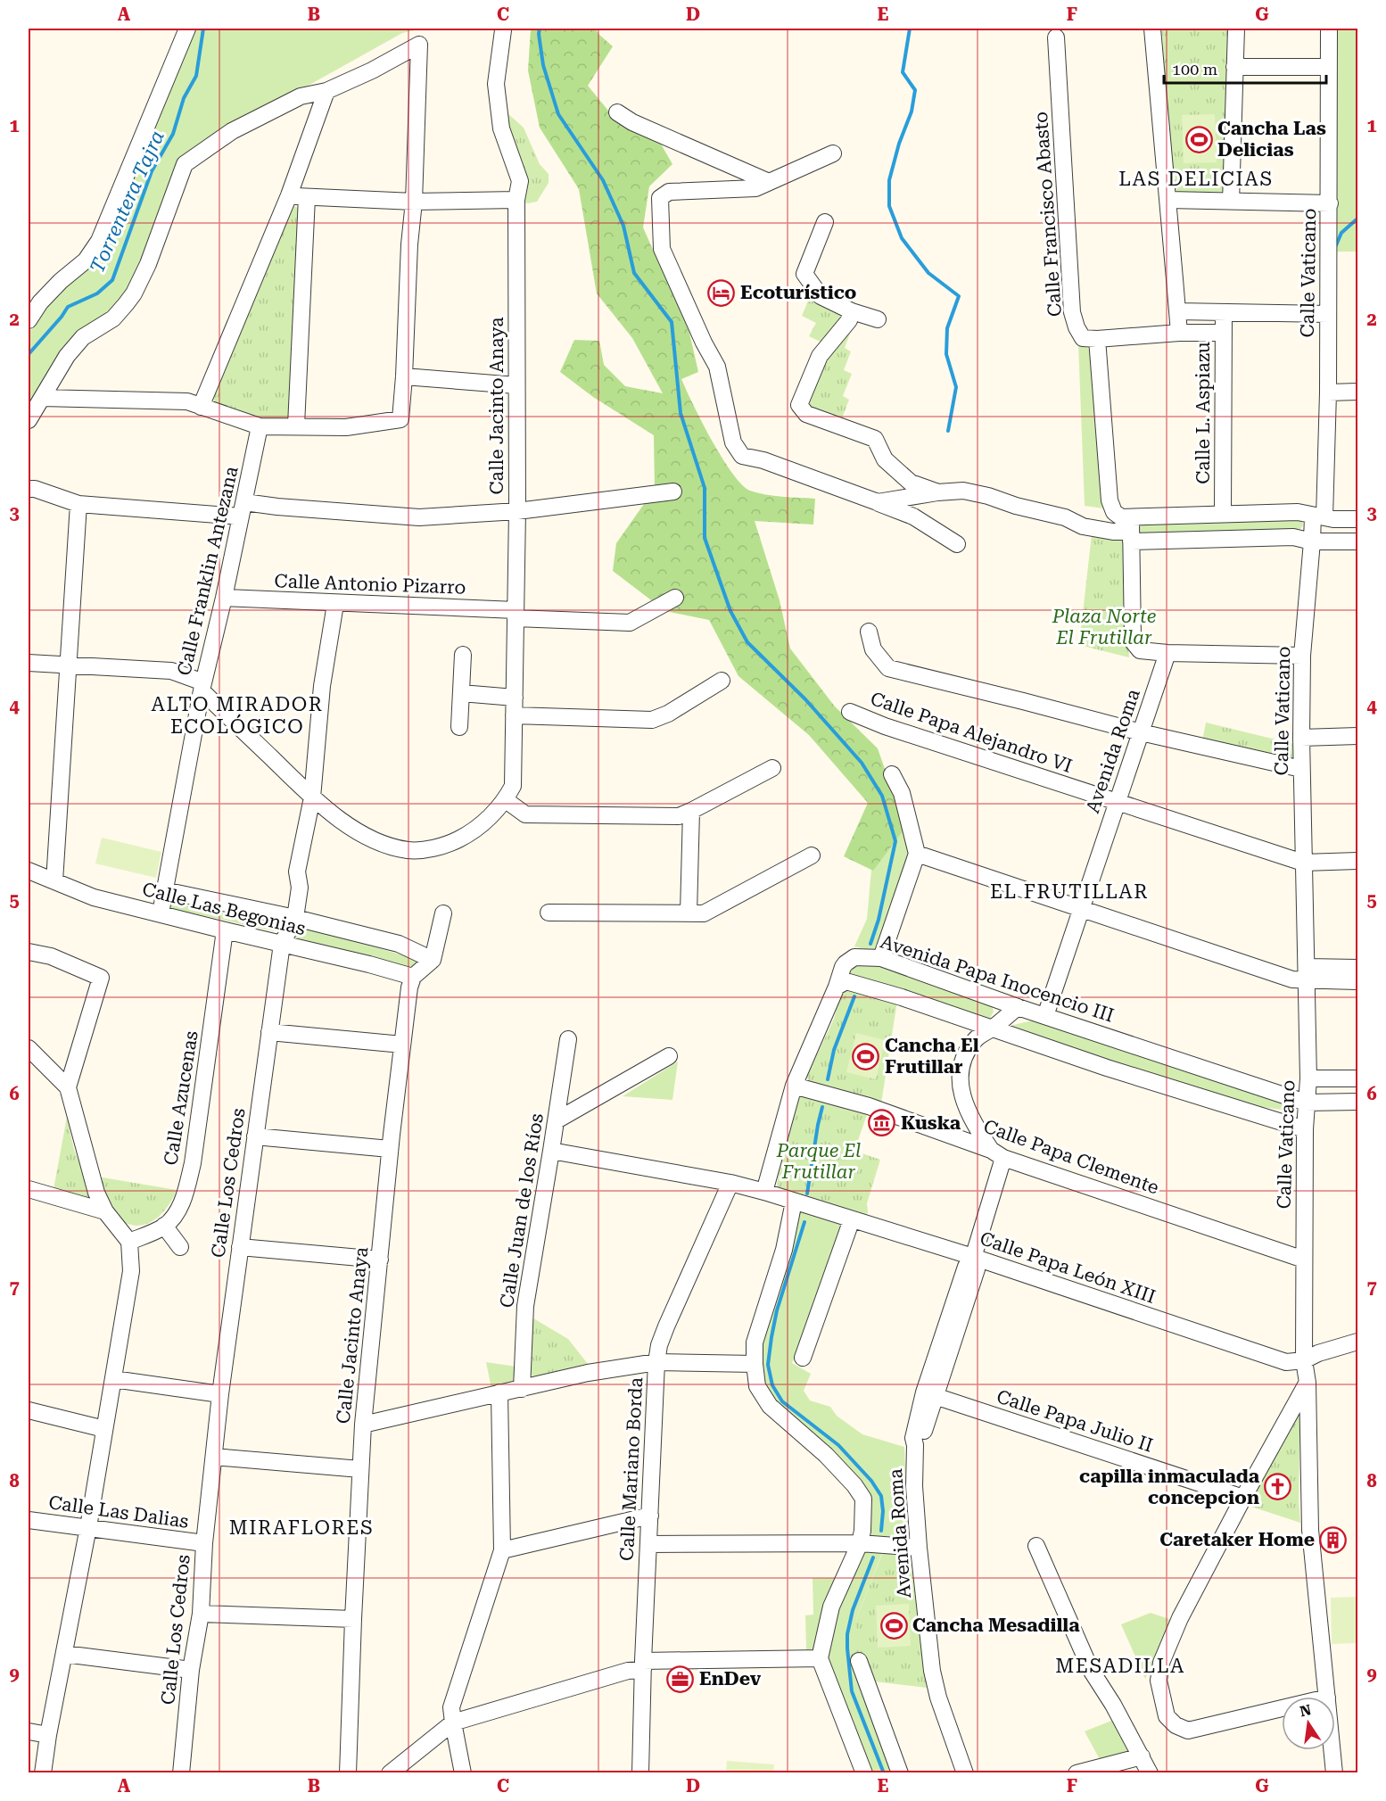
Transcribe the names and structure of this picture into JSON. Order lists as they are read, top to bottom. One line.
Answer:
{"streets":{"street":["Calle Francisco Abasto","Calle Vaticano","Calle Jacinto Anaya","Calle L. Aspiazu","Calle Franklin Antezana","Calle Antonio Pizarro","Calle Papa Alejandro VI","Avenida Roma","Calle Las Begonias","Avenida Papa Inocencio III","Calle Azucenas","Calle Papa Clemente","Calle Los Cedros","Calle Juan de los Ríos","Calle Papa León XIII","Calle Papa Julio II","Calle Mariano Borda","Calle Las Dalias"]},"crossings":[["Calle Vaticano","Calle Papa Alejandro VI"],["Calle Vaticano","Avenida Papa Inocencio III"],["Calle Vaticano","Calle Papa Clemente"],["Calle Vaticano","Calle Papa León XIII"],["Calle Jacinto Anaya","Calle Antonio Pizarro"],["Calle Jacinto Anaya","Calle Las Begonias"],["Calle Franklin Antezana","Calle Antonio Pizarro"],["Calle Franklin Antezana","Calle Las Begonias"],["Calle Antonio Pizarro","Calle Los Cedros"],["Calle Papa Alejandro VI","Avenida Roma"],["Avenida Roma","Avenida Papa Inocencio III"],["Avenida Roma","Calle Papa Clemente"],["Avenida Roma","Calle Papa León XIII"],["Avenida Roma","Calle Papa Julio II"],["Calle Las Begonias","Calle Azucenas"],["Calle Las Begonias","Calle Los Cedros"],["Calle Los Cedros","Calle Las Dalias"],["Calle Juan de los Ríos","Calle Papa León XIII"],["Calle Papa León XIII","Calle Mariano Borda"]],"districts":["LAS DELICIAS","ALTO MIRADOR ECOLÓGICO","EL FRUTILLAR","MIRAFLORES","MESADILLA"],"water":["Torrentera Tajra"],"parks":["Plaza Norte El Frutillar","Parque El Frutillar"],"places":{"sports":["Cancha Las Delicias","Cancha El Frutillar","Cancha Mesadilla"],"hotel":["Ecoturístico"],"museum":["Kuska"],"church":["capilla inmaculada concepcion"],"building":["Caretaker Home"],"office":["EnDev"]},"scale_bar":"100 m","north":"top","grid":{"columns":["A","B","C","D","E","F","G"],"rows":["1","2","3","4","5","6","7","8","9"]}}
